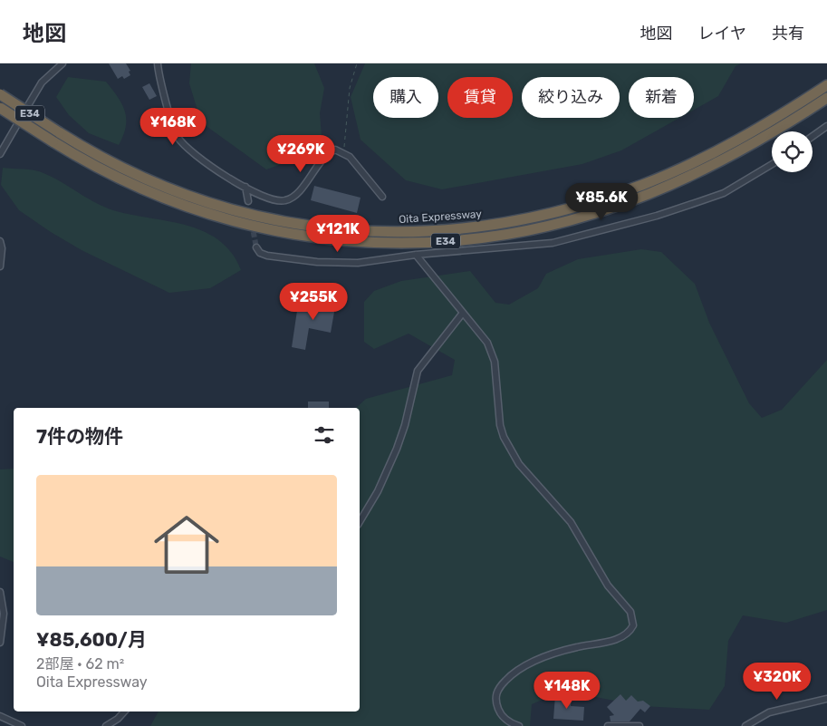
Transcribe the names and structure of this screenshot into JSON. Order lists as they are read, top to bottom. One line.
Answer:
{"streets":{"highway":["E34","Oita Expressway"]},"page":{"header":"地図","nav":["地図","レイヤ","共有"],"chip":["購入","賃貸","絞り込み","新着"],"price":["¥168K","¥269K","¥85.6K","¥121K","¥255K","¥320K","¥148K"],"heading":"7件の物件","list":[{"name":"¥85,600/月","note":"2部屋 · 62 m² · Oita Expressway"}]}}
